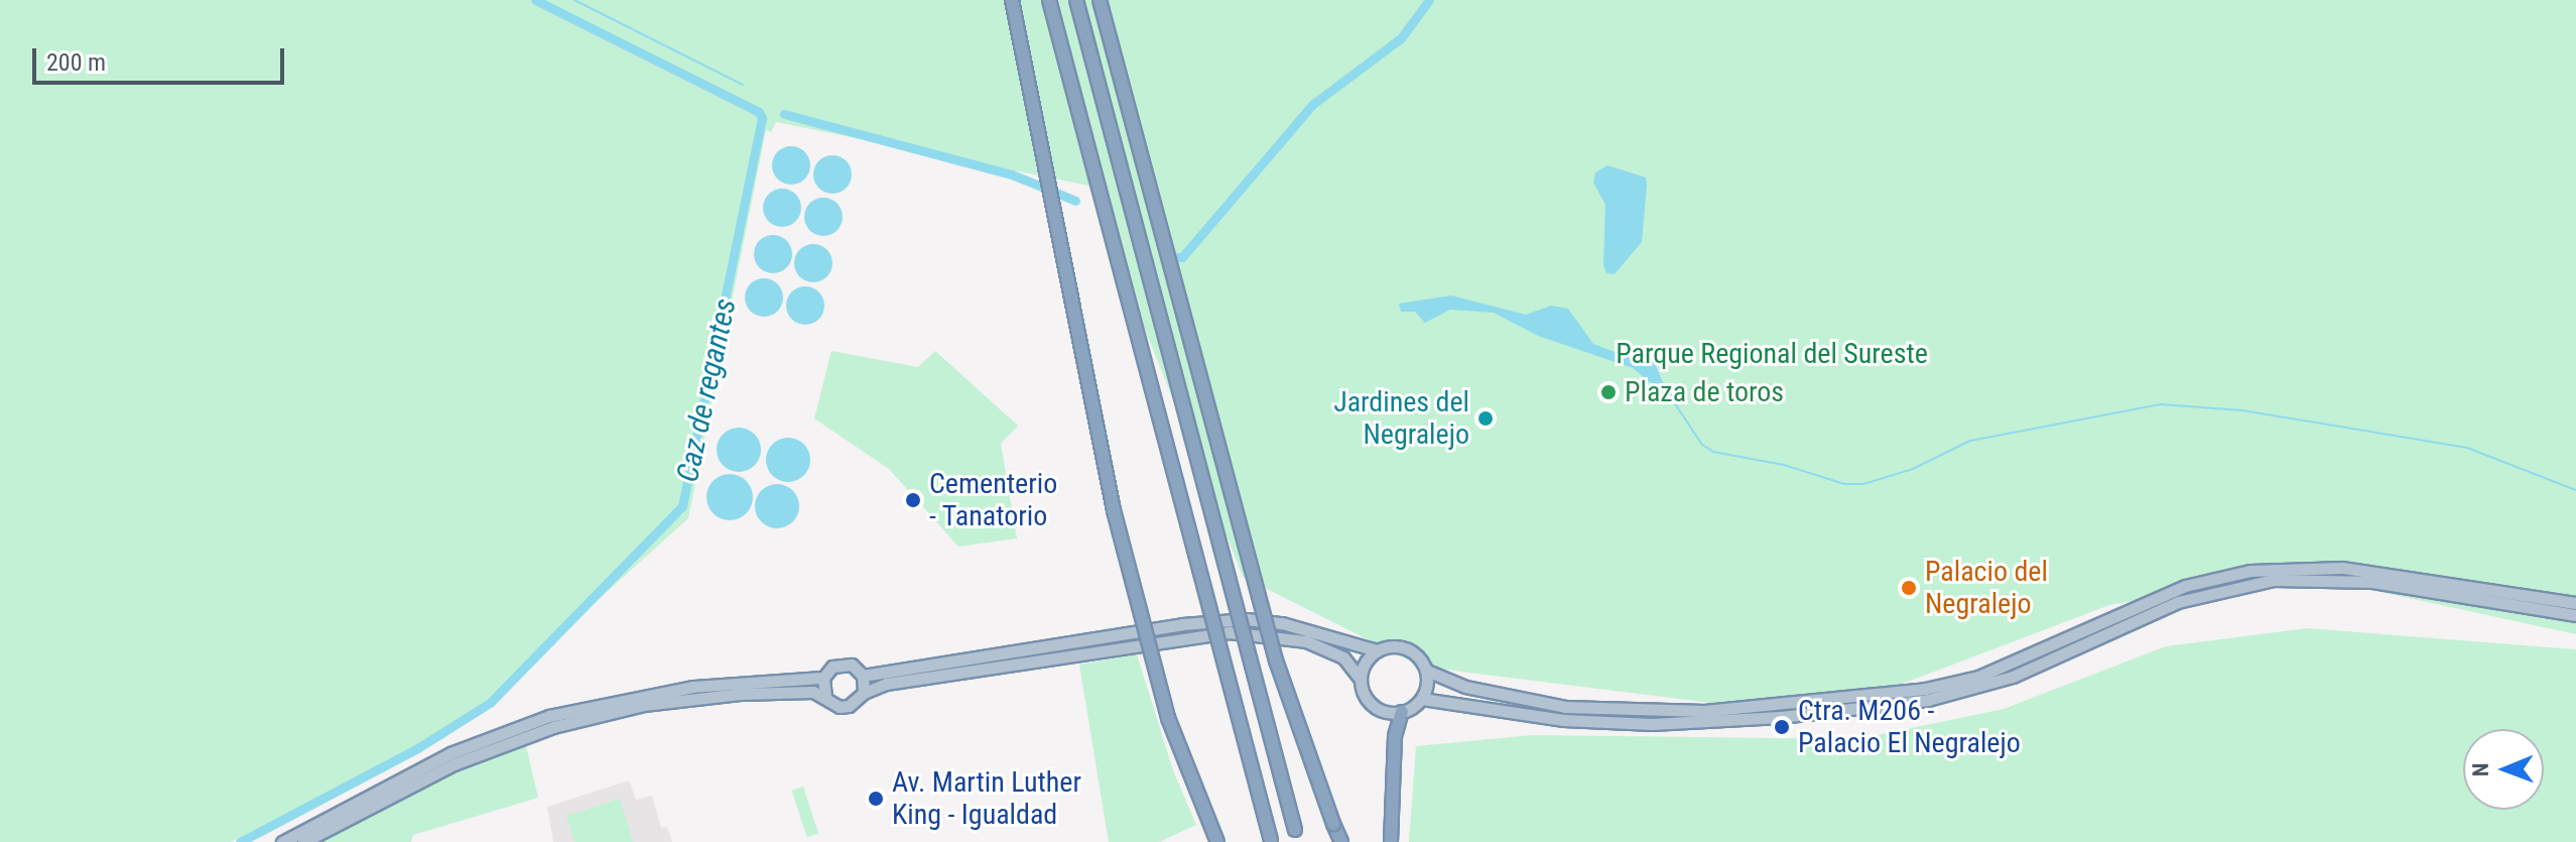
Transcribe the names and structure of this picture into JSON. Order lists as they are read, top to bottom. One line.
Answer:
{"water":["Caz de regantes"],"parks":["Parque Regional del Sureste"],"places":["Plaza de toros","Jardines del Negralejo","Cementerio - Tanatorio","Palacio del Negralejo","Ctra. M206 - Palacio El Negralejo","Av. Martin Luther King - Igualdad"],"scale_bar":"200 m","north":"left"}
